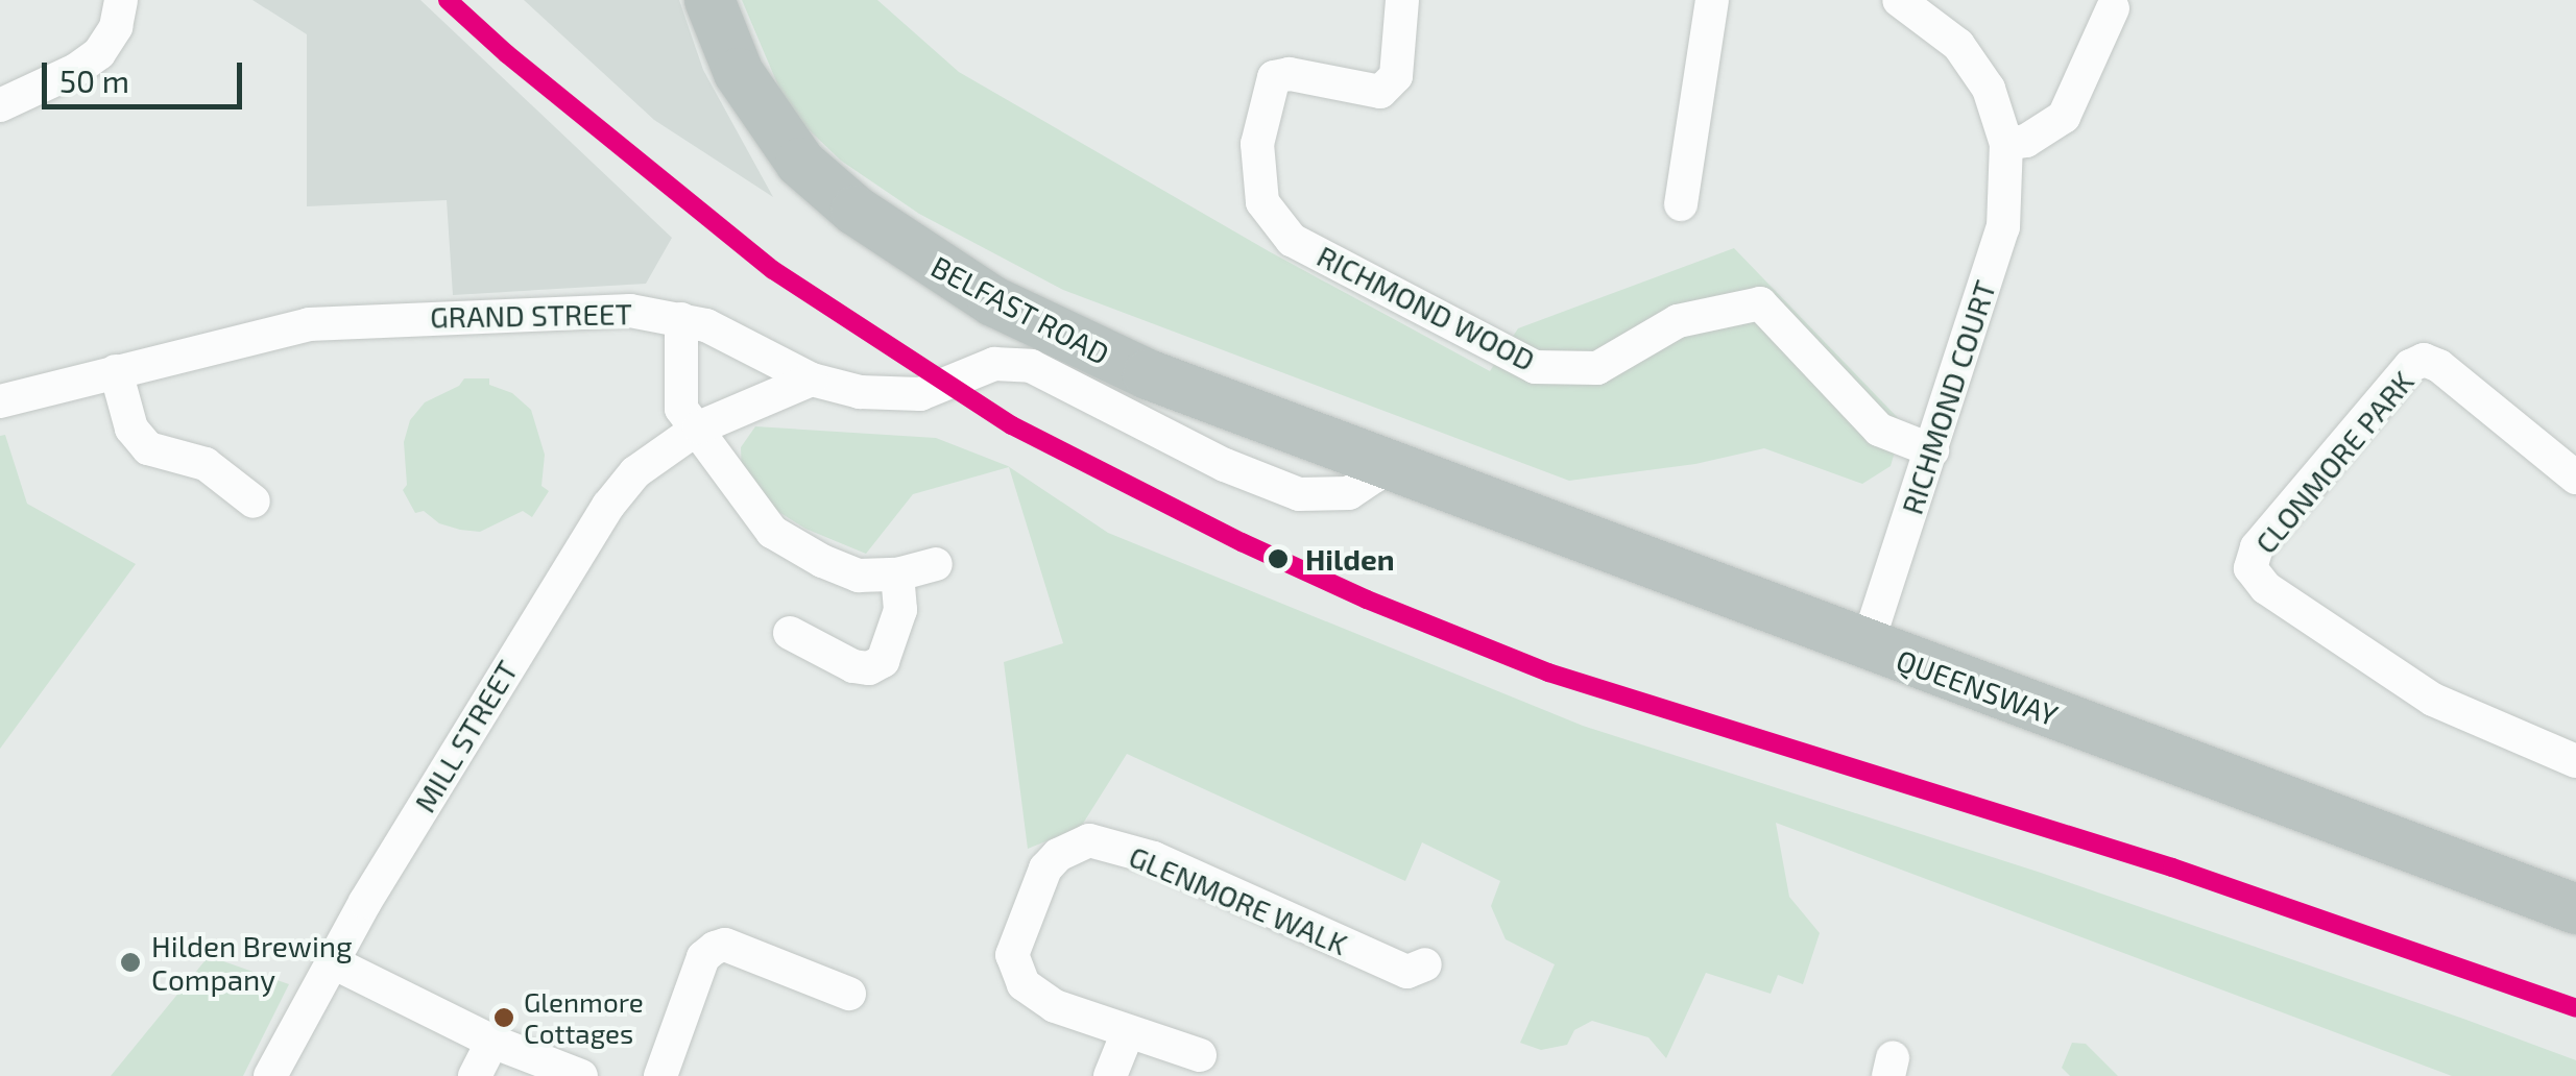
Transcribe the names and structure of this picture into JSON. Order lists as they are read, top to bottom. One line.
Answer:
{"streets":{"highway":["BELFAST ROAD","QUEENSWAY"],"street":["RICHMOND WOOD","GRAND STREET","RICHMOND COURT","CLONMORE PARK","MILL STREET","GLENMORE WALK"]},"crossings":[["RICHMOND WOOD","RICHMOND COURT"],["BELFAST ROAD","GRAND STREET"],["BELFAST ROAD","QUEENSWAY"],["GRAND STREET","QUEENSWAY"],["GRAND STREET","MILL STREET"],["RICHMOND COURT","QUEENSWAY"]],"places":["Hilden","Hilden Brewing Company","Glenmore Cottages"],"scale_bar":"50 m"}
